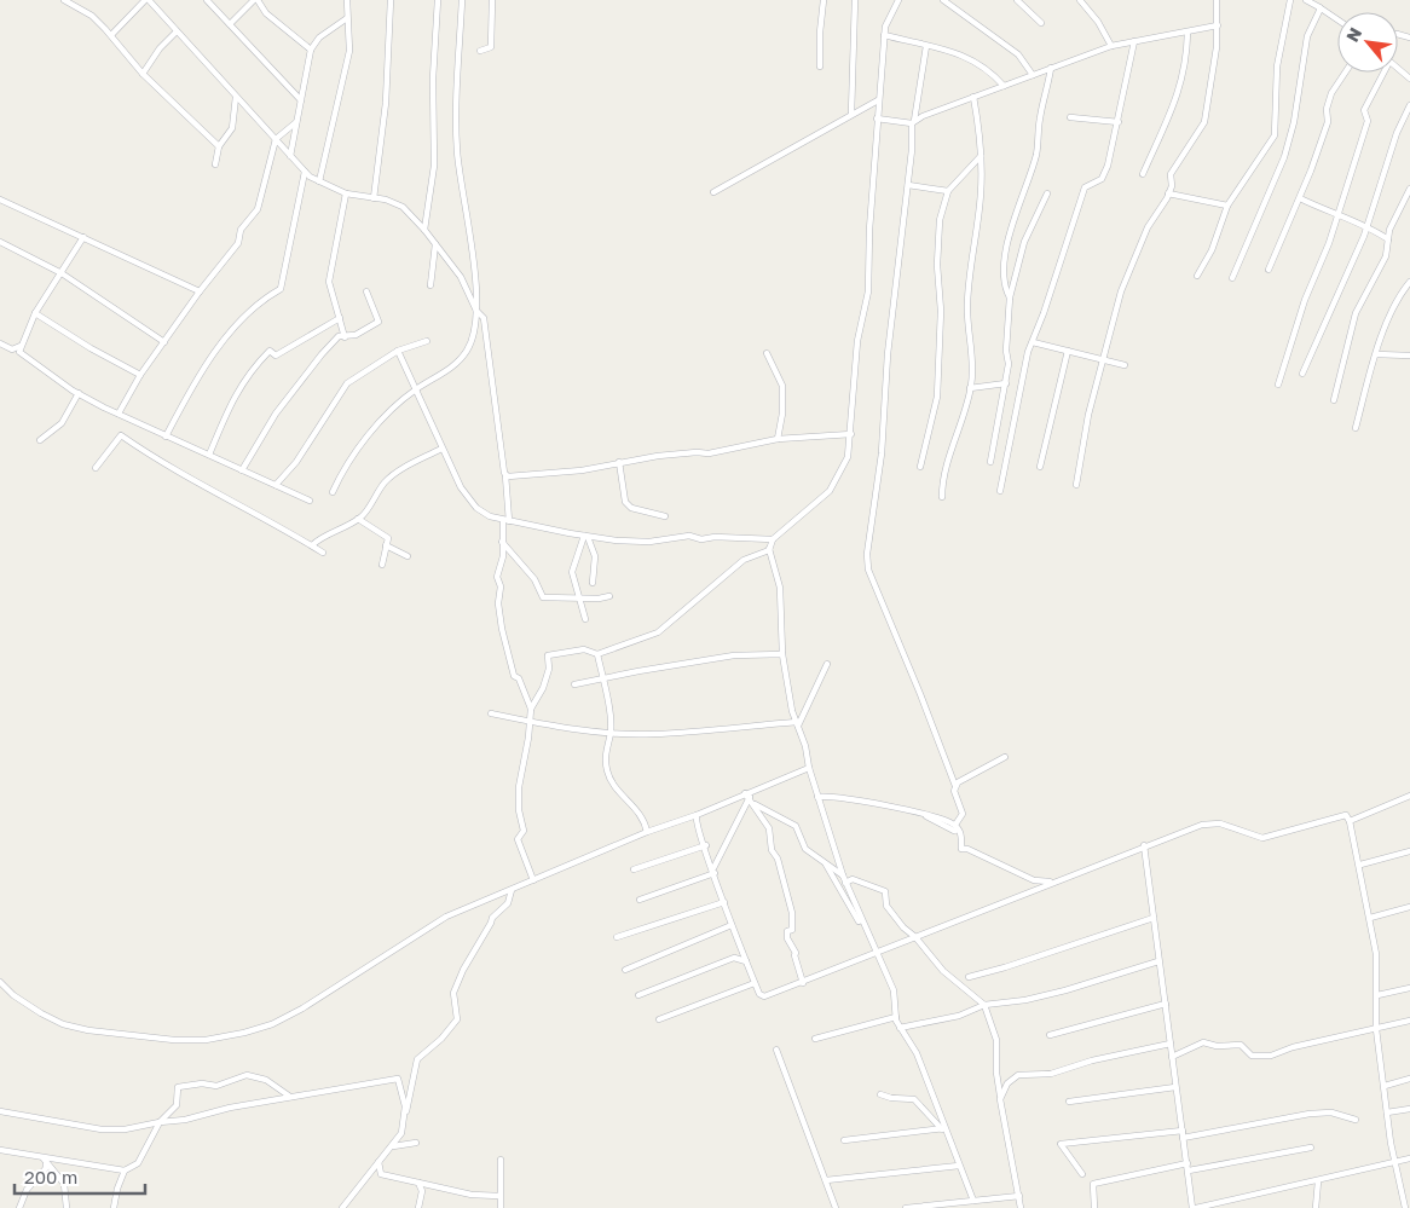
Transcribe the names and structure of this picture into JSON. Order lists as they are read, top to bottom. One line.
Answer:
{"scale_bar":"200 m","north":"top left"}
